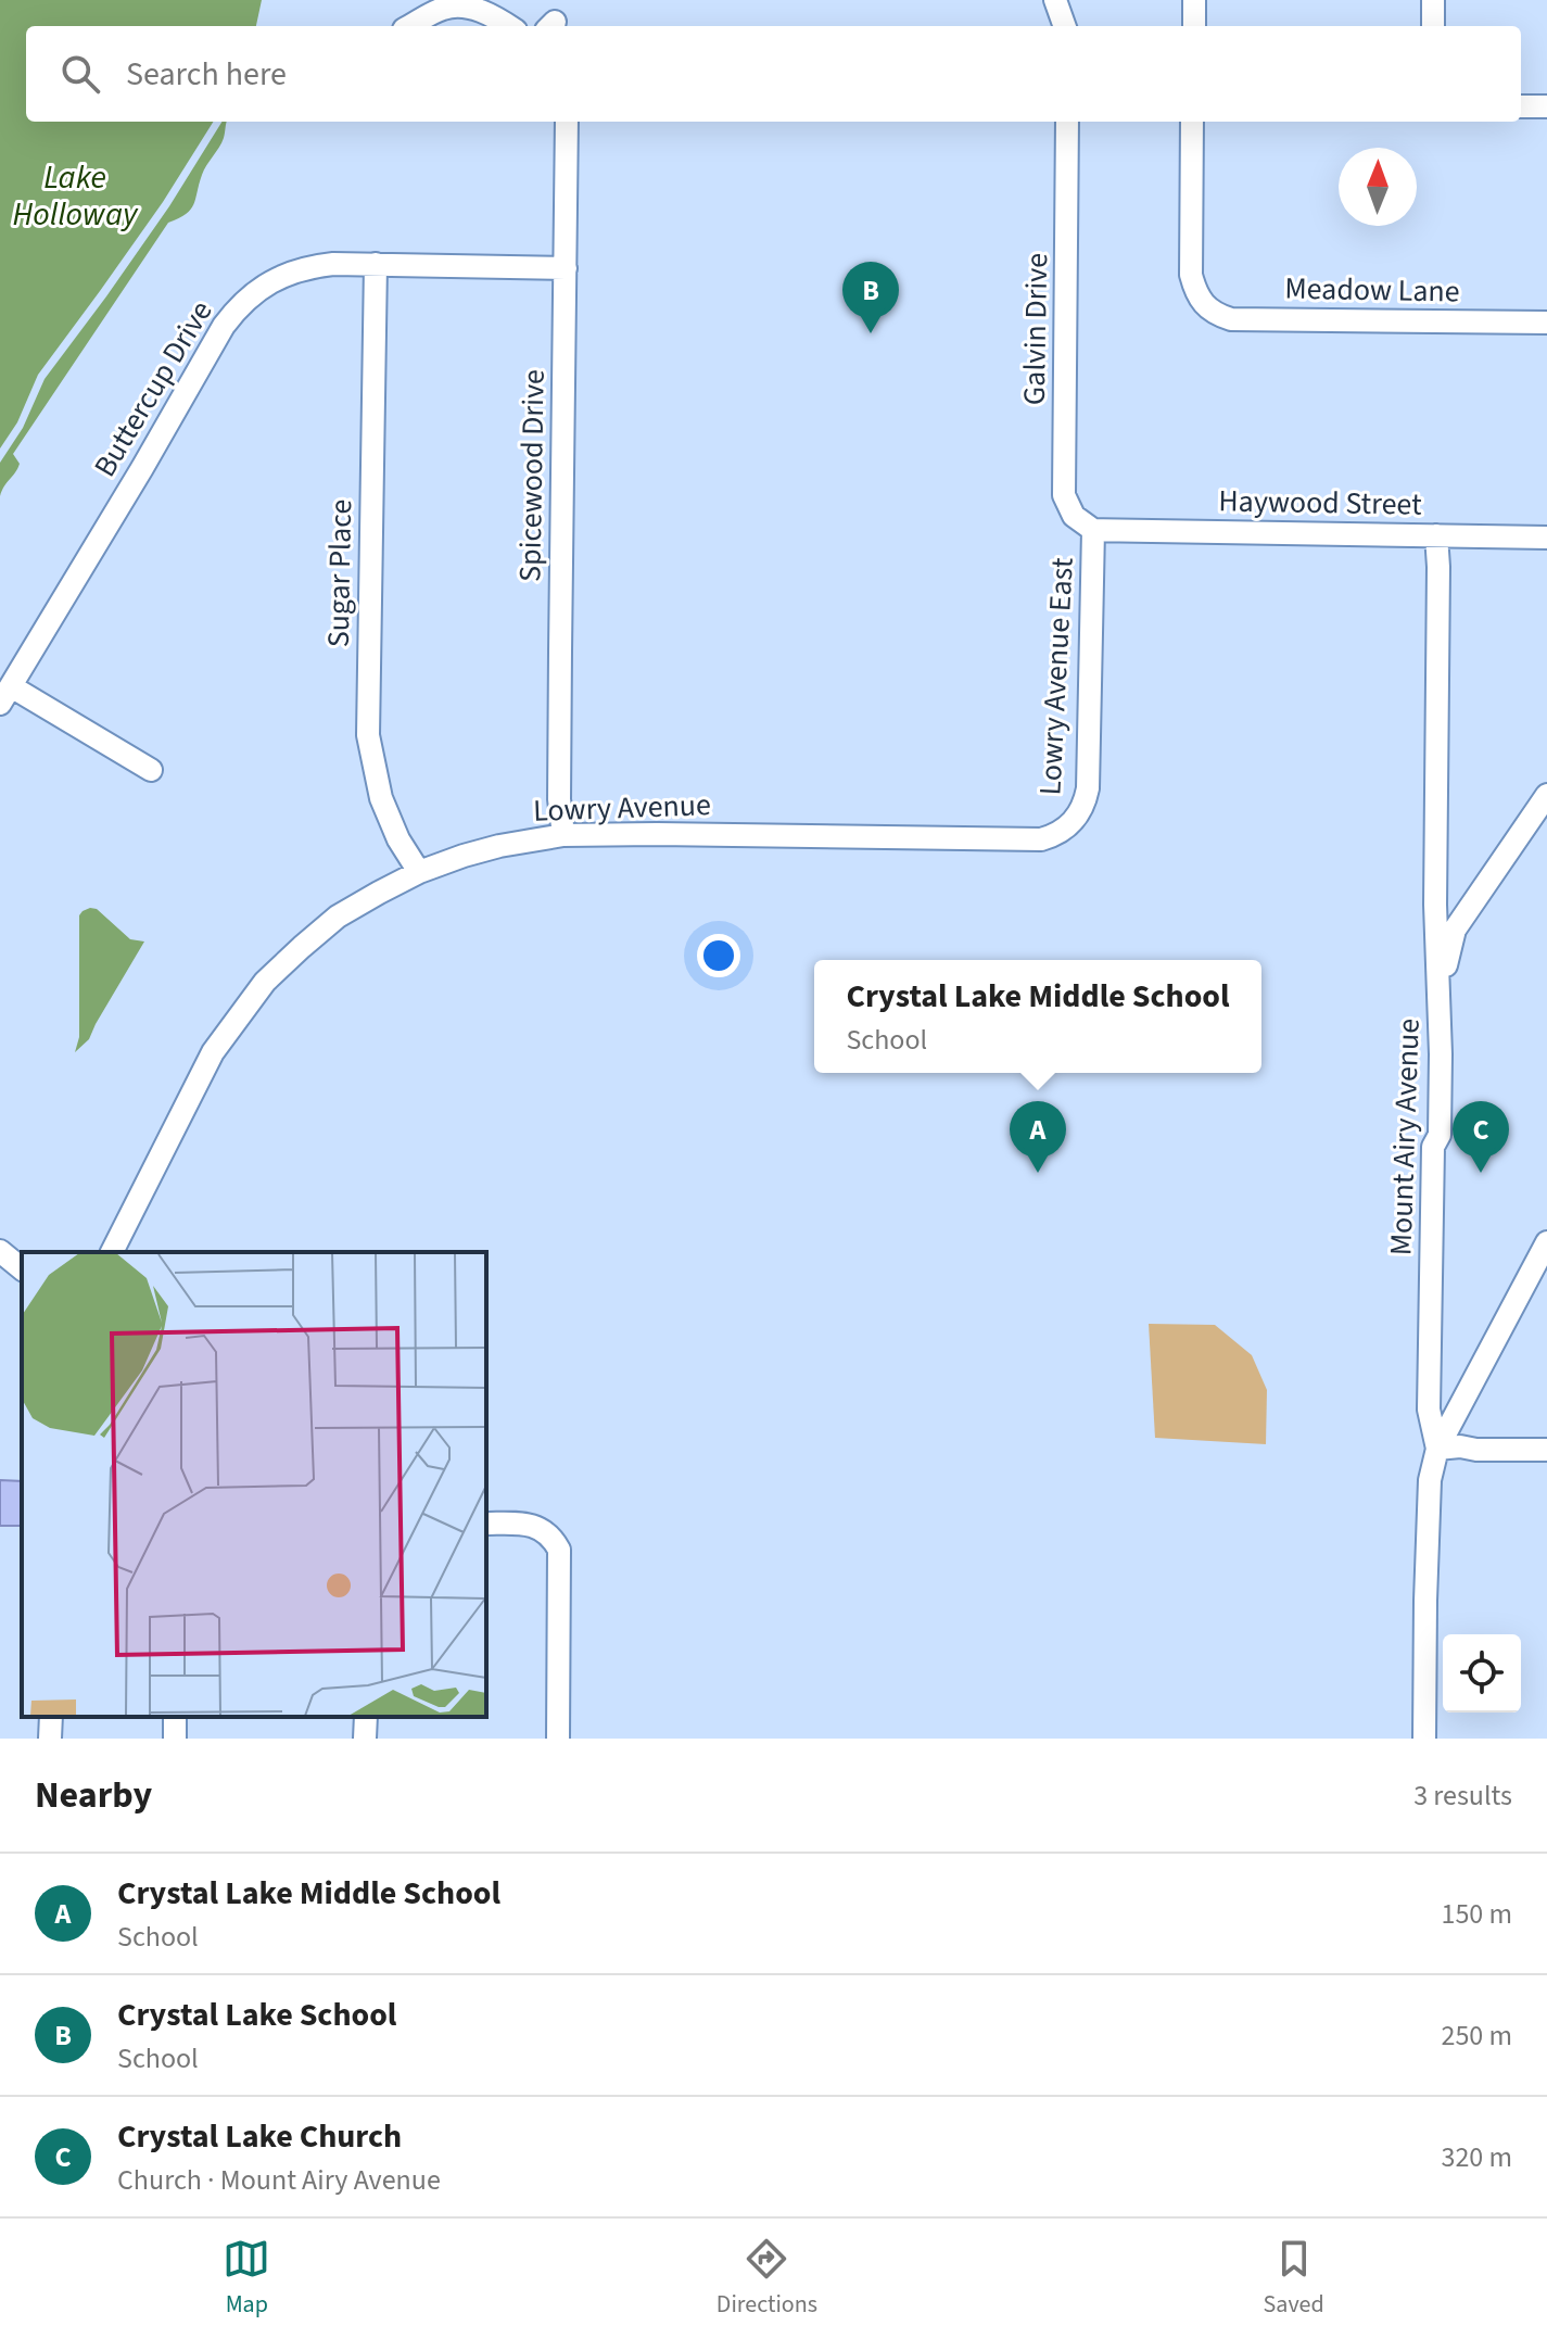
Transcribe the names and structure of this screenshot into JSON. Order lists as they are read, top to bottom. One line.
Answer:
{"streets":{"street":["Meadow Lane","Galvin Drive","Buttercup Drive","Spicewood Drive","Haywood Street","Sugar Place","Lowry Avenue East","Lowry Avenue","Mount Airy Avenue"]},"crossings":[["Galvin Drive","Haywood Street"],["Galvin Drive","Lowry Avenue East"],["Buttercup Drive","Spicewood Drive"],["Buttercup Drive","Sugar Place"],["Spicewood Drive","Lowry Avenue"],["Haywood Street","Lowry Avenue East"],["Haywood Street","Mount Airy Avenue"],["Sugar Place","Lowry Avenue"],["Lowry Avenue East","Lowry Avenue"]],"water":["Lake Holloway"],"north":"top","page":{"search":"Search here","pins":["B","A","C"],"popup":["Crystal Lake Middle School","School"],"heading":["Nearby","3 results"],"list":[{"mark":"A","name":"Crystal Lake Middle School","note":"School","value":"150 m"},{"mark":"B","name":"Crystal Lake School","note":"School","value":"250 m"},{"mark":"C","name":"Crystal Lake Church","note":"Church · Mount Airy Avenue","value":"320 m"}],"nav":["Map","Directions","Saved"]}}
